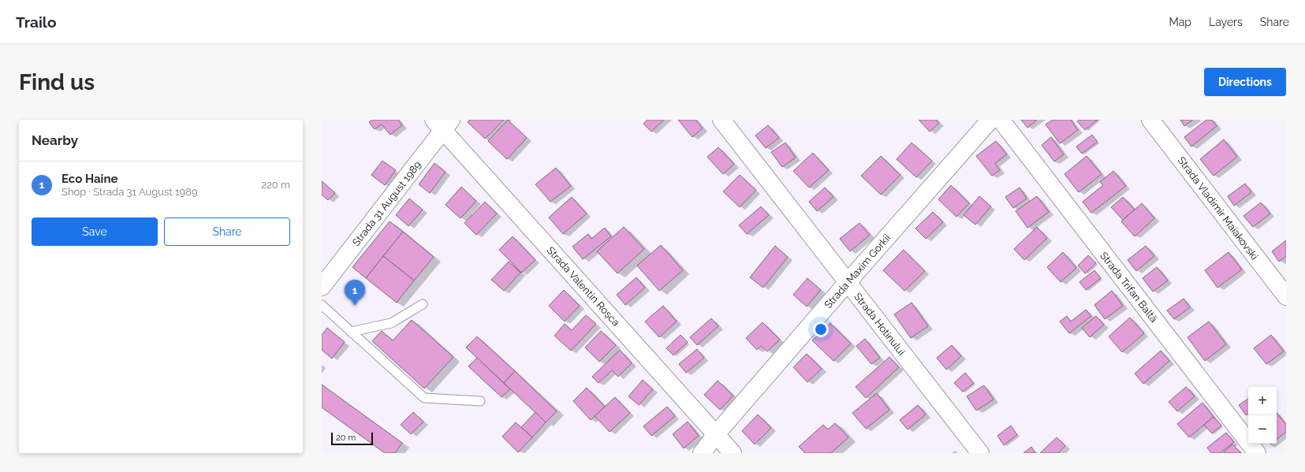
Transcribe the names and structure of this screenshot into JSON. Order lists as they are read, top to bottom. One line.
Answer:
{"streets":{"street":["Strada 31 August 1989","Strada Vladimir Maiakovski","Strada Maxim Gorkii","Strada Valentin Roșca","Strada Trifan Baltă","Strada Hotinului"]},"crossings":[["Strada 31 August 1989","Strada Valentin Roșca"],["Strada Maxim Gorkii","Strada Valentin Roșca"],["Strada Maxim Gorkii","Strada Hotinului"]],"scale_bar":"20 m","page":{"header":"Trailo","nav":["Map","Layers","Share"],"buttons":["Directions",["Save","Share"]],"title":"Find us","heading":"Nearby","list":[{"mark":"1","name":"Eco Haine","note":"Shop · Strada 31 August 1989","value":"220 m"}],"pins":"1","map_buttons":["+","−"],"scale":"20 m"}}
